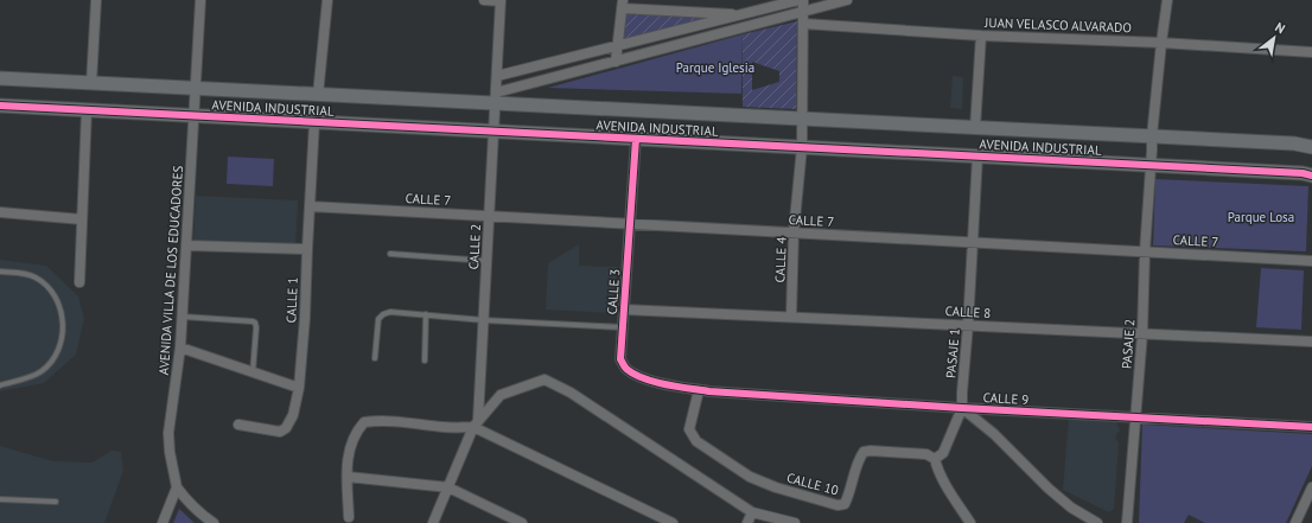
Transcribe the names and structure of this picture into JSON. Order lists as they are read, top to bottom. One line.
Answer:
{"streets":{"street":["JUAN VELASCO ALVARADO","AVENIDA INDUSTRIAL","CALLE 7","CALLE 2","CALLE 4","AVENIDA VILLA DE LOS EDUCADORES","CALLE 3","CALLE 1","CALLE 8","PASAJE 2","PASAJE 1","CALLE 9","CALLE 10"]},"crossings":[["JUAN VELASCO ALVARADO","CALLE 4"],["JUAN VELASCO ALVARADO","PASAJE 2"],["AVENIDA INDUSTRIAL","CALLE 2"],["AVENIDA INDUSTRIAL","CALLE 4"],["AVENIDA INDUSTRIAL","AVENIDA VILLA DE LOS EDUCADORES"],["AVENIDA INDUSTRIAL","CALLE 3"],["AVENIDA INDUSTRIAL","CALLE 1"],["AVENIDA INDUSTRIAL","PASAJE 2"],["AVENIDA INDUSTRIAL","PASAJE 1"],["CALLE 7","CALLE 2"],["CALLE 7","CALLE 4"],["CALLE 7","CALLE 3"],["CALLE 7","CALLE 1"],["CALLE 7","PASAJE 2"],["CALLE 7","PASAJE 1"],["CALLE 4","CALLE 8"],["CALLE 3","CALLE 8"],["CALLE 3","CALLE 9"],["CALLE 3","CALLE 10"],["CALLE 8","PASAJE 2"],["CALLE 8","PASAJE 1"],["PASAJE 2","CALLE 9"],["PASAJE 1","CALLE 9"],["PASAJE 1","CALLE 10"],["CALLE 9","CALLE 10"]],"parks":["Parque Iglesia","Parque Losa"],"north":"top right"}
